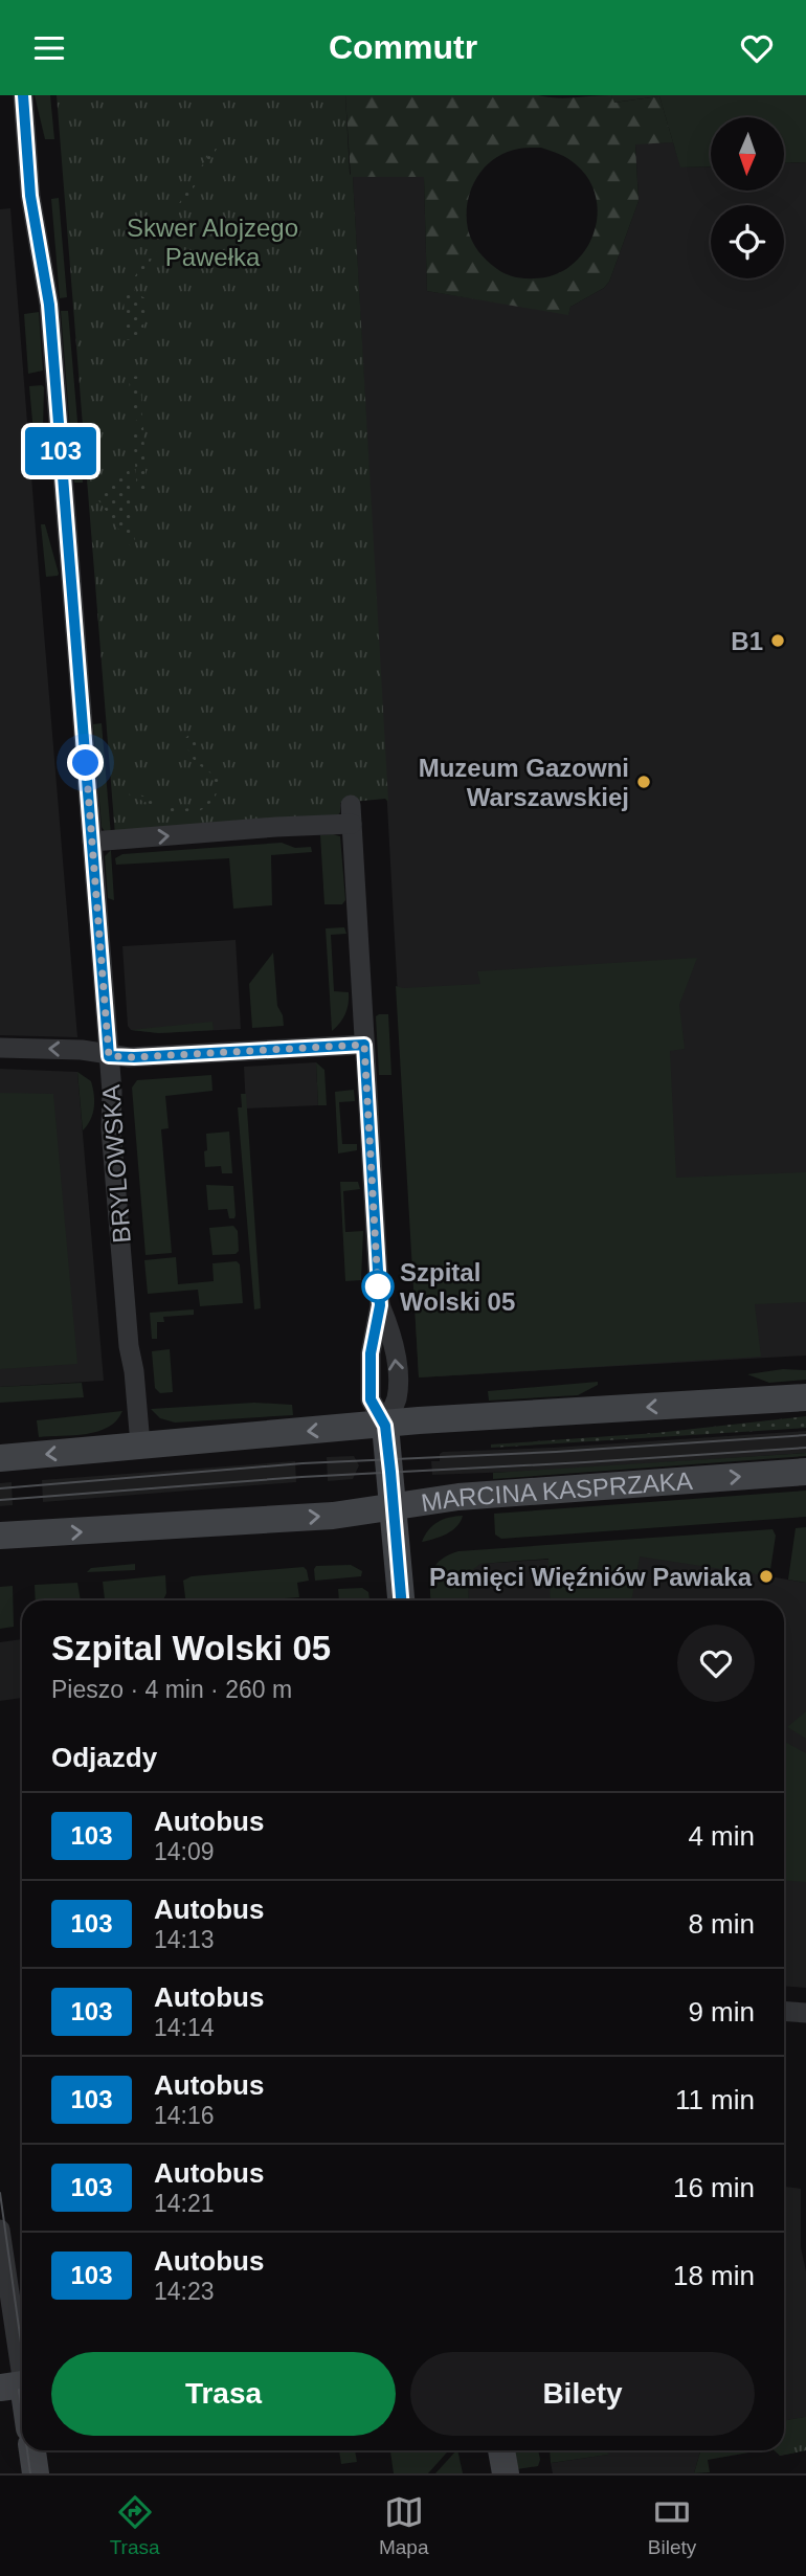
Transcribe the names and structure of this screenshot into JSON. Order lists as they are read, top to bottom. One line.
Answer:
{"streets":{"main road":["MARCINA KASPRZAKA"],"street":["BRYLOWSKA"]},"parks":["Skwer Alojzego Pawełka"],"places":["B1","Muzeum Gazowni Warszawskiej","Szpital Wolski 05","Pamięci Więźniów Pawiaka"],"lines":["bus line 103"],"north":"bottom","page":{"header":"Commutr","on_map":"103","heading":[["Szpital Wolski 05","Pieszo · 4 min · 260 m"],"Odjazdy"],"list":[{"mark":"103","name":"Autobus","note":"14:09","value":"4 min"},{"mark":"103","name":"Autobus","note":"14:13","value":"8 min"},{"mark":"103","name":"Autobus","note":"14:14","value":"9 min"},{"mark":"103","name":"Autobus","note":"14:16","value":"11 min"},{"mark":"103","name":"Autobus","note":"14:21","value":"16 min"},{"mark":"103","name":"Autobus","note":"14:23","value":"18 min"}],"buttons":["Trasa","Bilety"],"tabs":["Trasa","Mapa","Bilety"]}}
